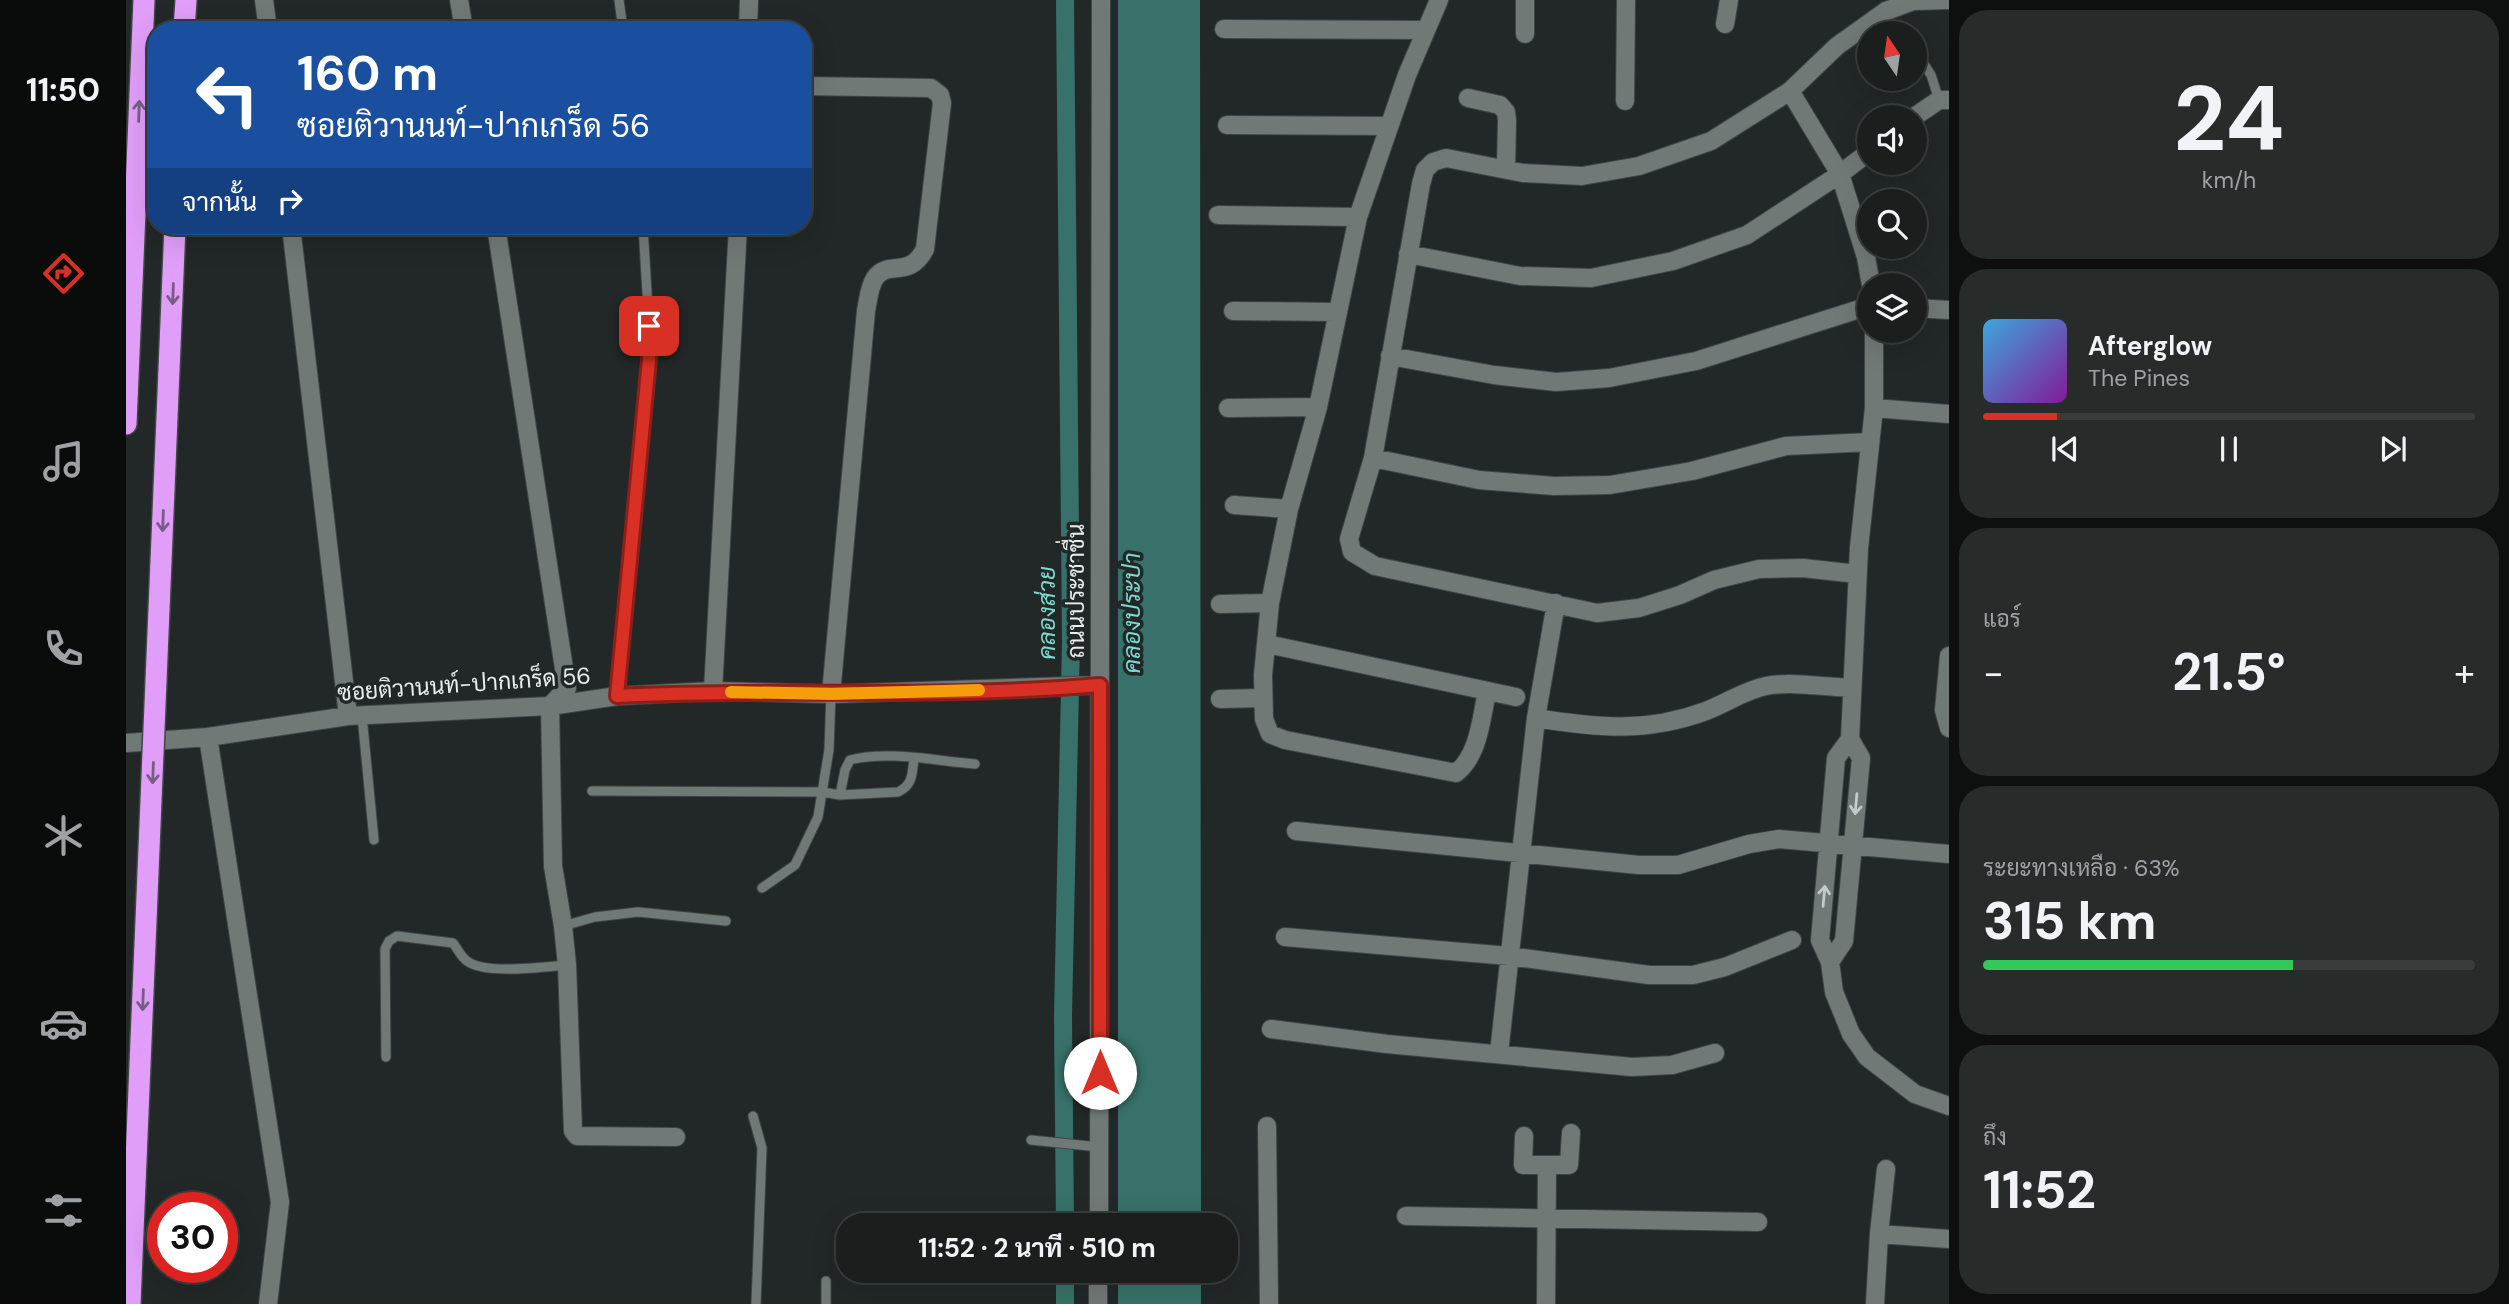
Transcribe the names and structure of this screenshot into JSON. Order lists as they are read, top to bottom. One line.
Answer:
{"streets":{"street":["ถนนประชาชื่น","ซอยติวานนท์-ปากเกร็ด 56"]},"crossings":[["ถนนประชาชื่น","ซอยติวานนท์-ปากเกร็ด 56"]],"water":["คลองส่วย","คลองประปา"],"north":"top","page":{"tabs":"11:50","tile":[["24","km/h"],"แอร์",["ระยะทางเหลือ · 63%","315 km"],["ถึง","11:52"]],"turn":["160 m","ซอยติวานนท์-ปากเกร็ด 56"],"then":"จากนั้น","song":["Afterglow","The Pines"],"heat":["−","21.5°","+"],"limit":"30","trip":"11:52 · 2 นาที · 510 m"}}
